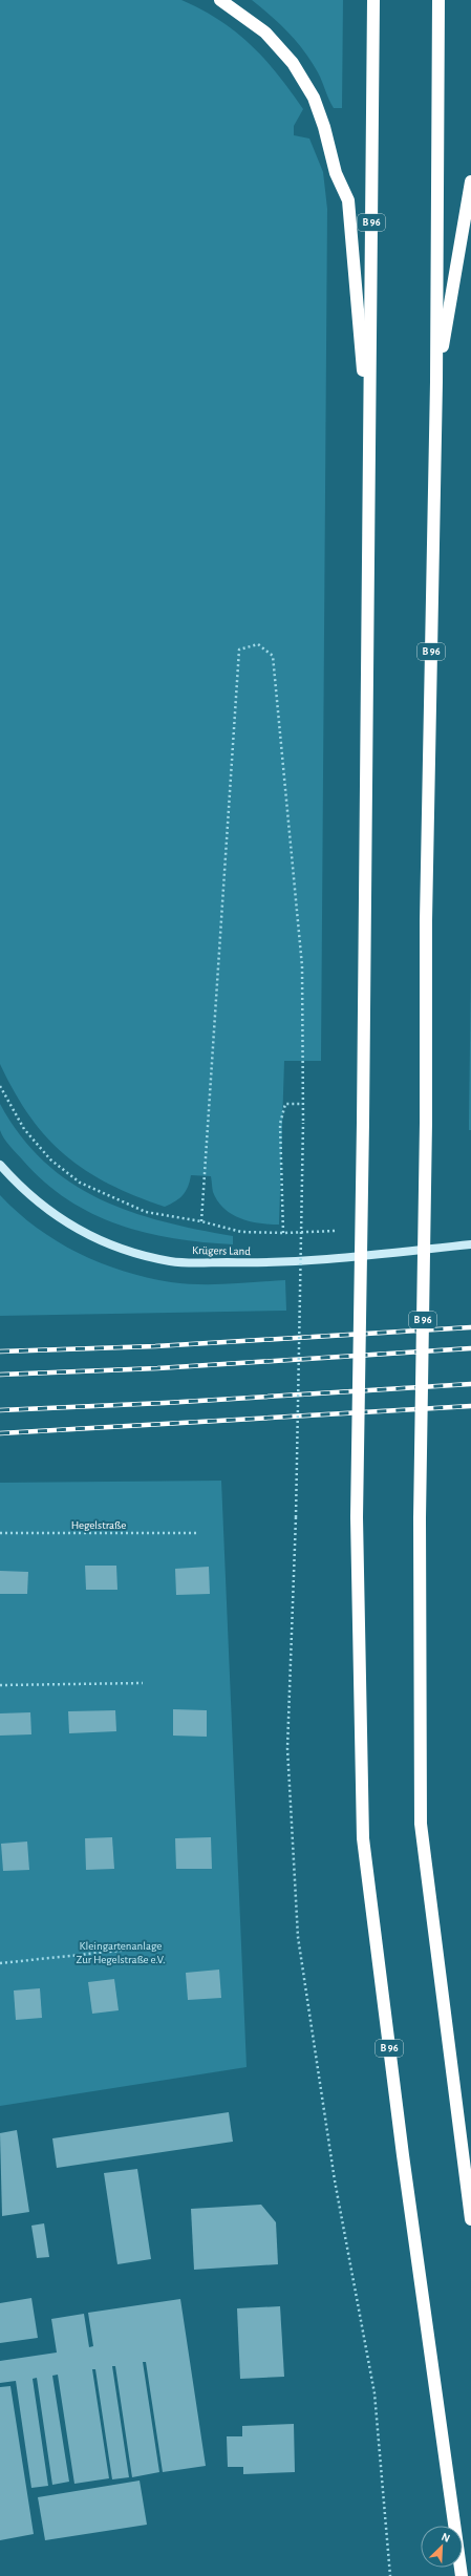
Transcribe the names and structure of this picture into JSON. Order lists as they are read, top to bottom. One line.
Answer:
{"streets":{"highway":["B 96"],"street":["Krügers Land"],"path":["Hegelstraße"]},"parks":["Kleingartenanlage Zur Hegelstraße e.V."],"north":"top right"}
